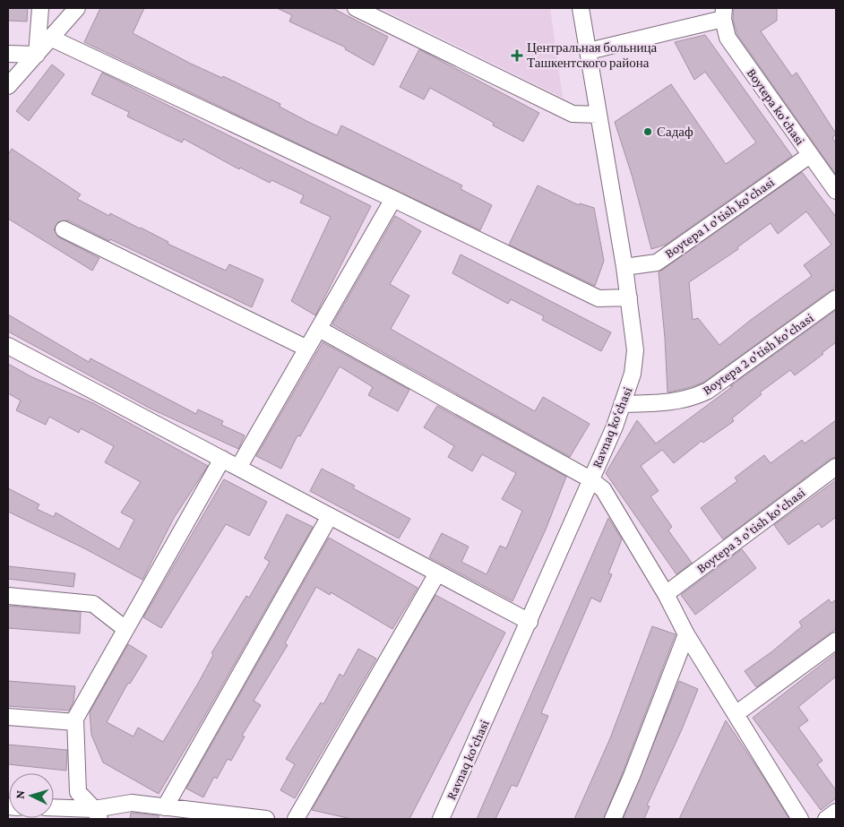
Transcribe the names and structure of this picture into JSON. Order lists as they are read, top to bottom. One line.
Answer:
{"streets":{"street":["Boytepa ko'chasi","Boytepa 1 o'tish ko'chasi","Boytepa 2 o'tish ko'chasi","Ravnaq ko‘chasi","Boytepa 3 o'tish ko'chasi"]},"crossings":[["Boytepa ko'chasi","Boytepa 1 o'tish ko'chasi"],["Boytepa 1 o'tish ko'chasi","Ravnaq ko‘chasi"],["Boytepa 2 o'tish ko'chasi","Ravnaq ko‘chasi"]],"places":{"health":["Центральная больница Ташкентского района"],"other":["Садаф"]},"north":"left"}
